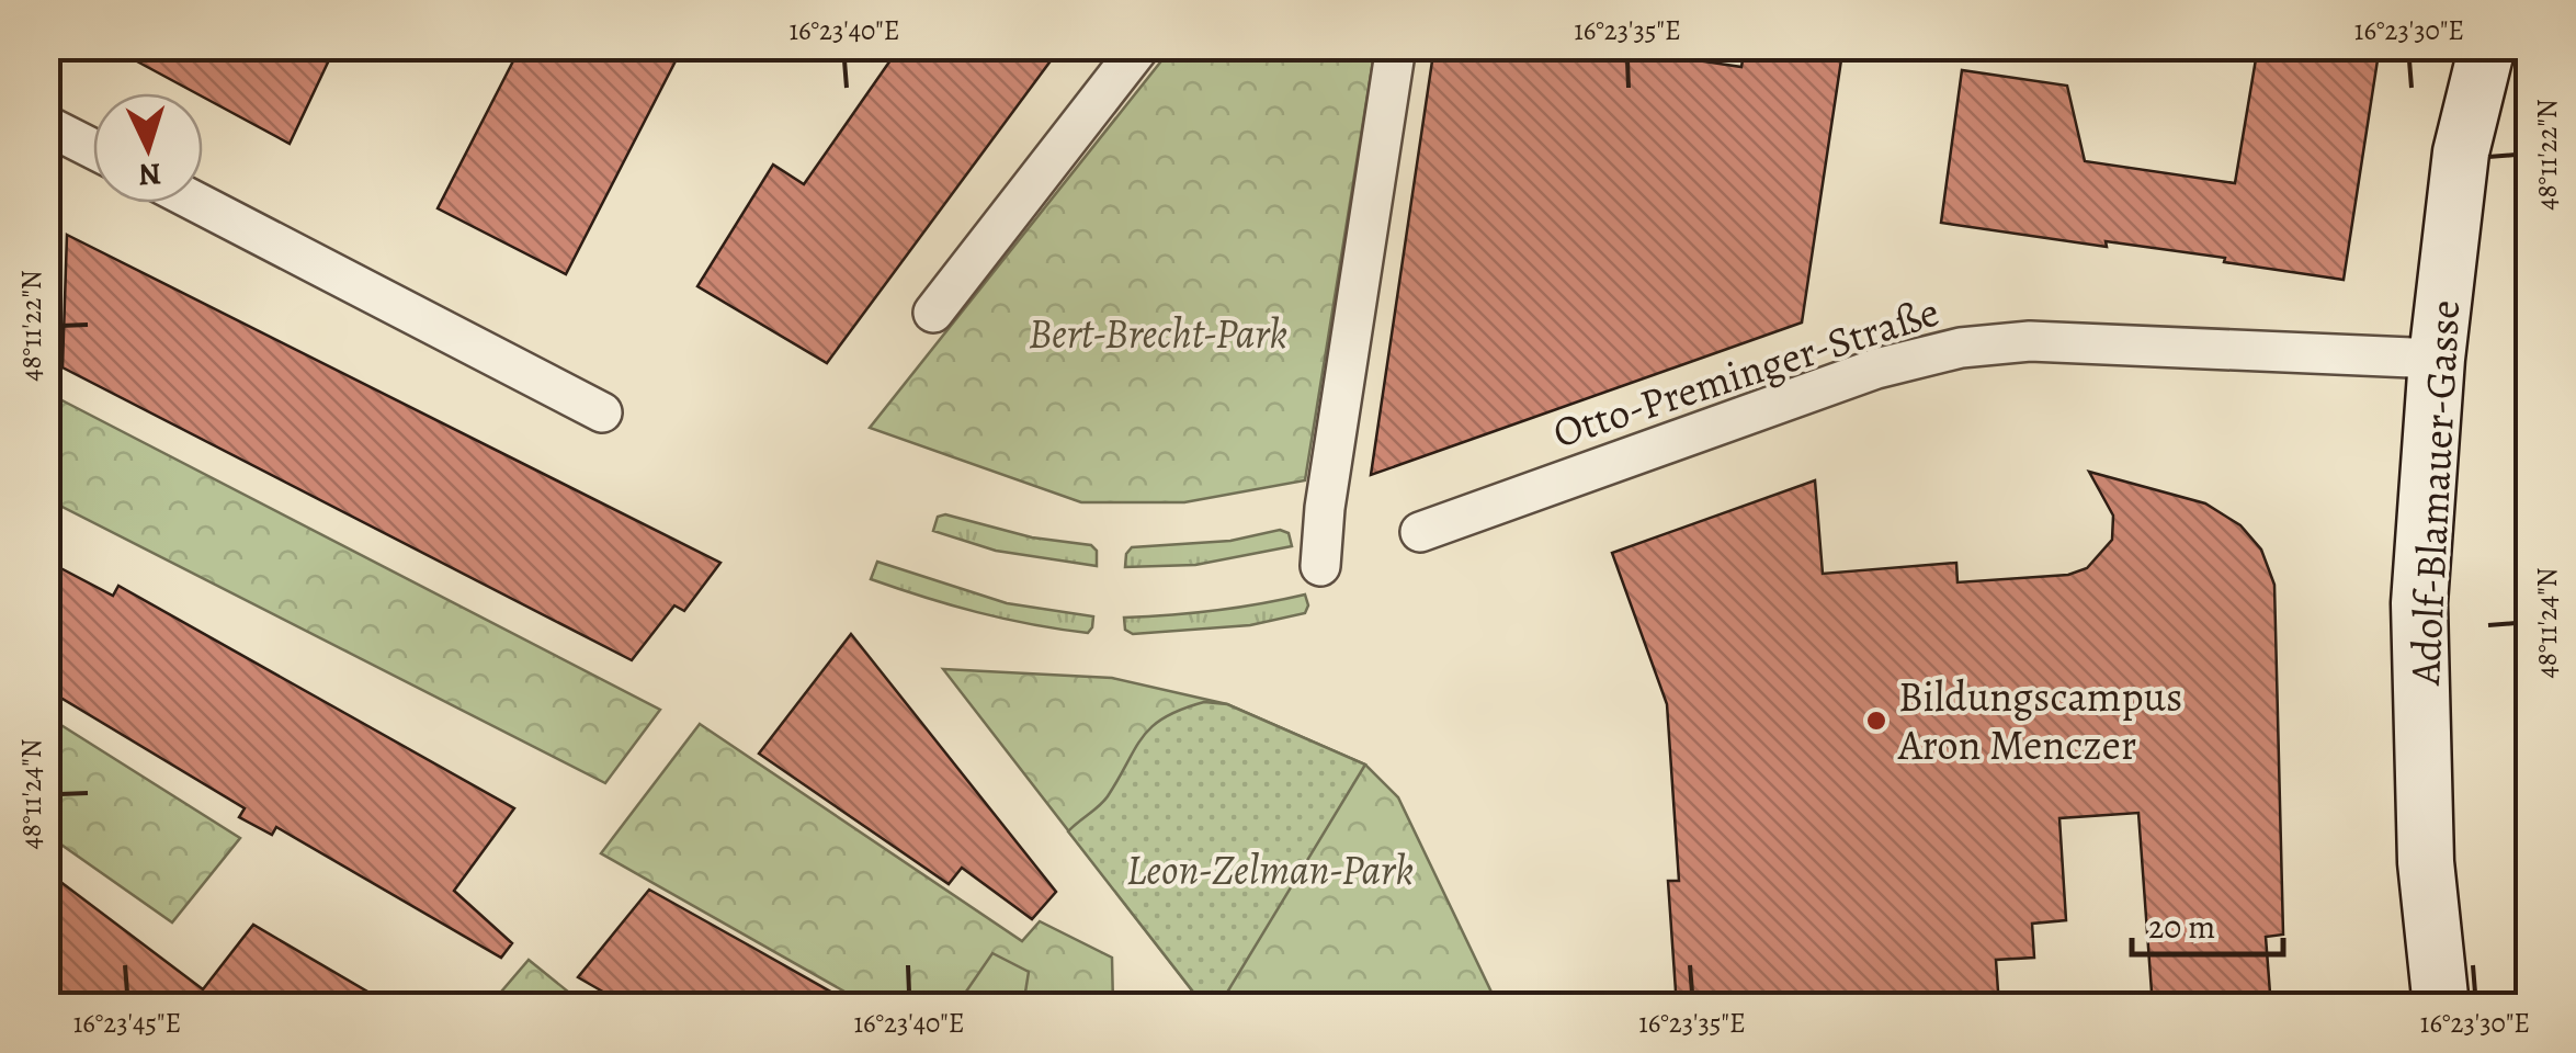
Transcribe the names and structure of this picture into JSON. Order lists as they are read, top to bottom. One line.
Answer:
{"streets":{"street":["Otto-Preminger-Straße","Adolf-Blamauer-Gasse"]},"crossings":[["Otto-Preminger-Straße","Adolf-Blamauer-Gasse"]],"parks":["Bert-Brecht-Park","Leon-Zelman-Park"],"places":["Bildungscampus Aron Menczer"],"scale_bar":"20 m","north":"bottom","coordinates":["16°23'40\"E","16°23'35\"E","16°23'30\"E","48°11'22\"N","48°11'24\"N","16°23'45\"E"]}
